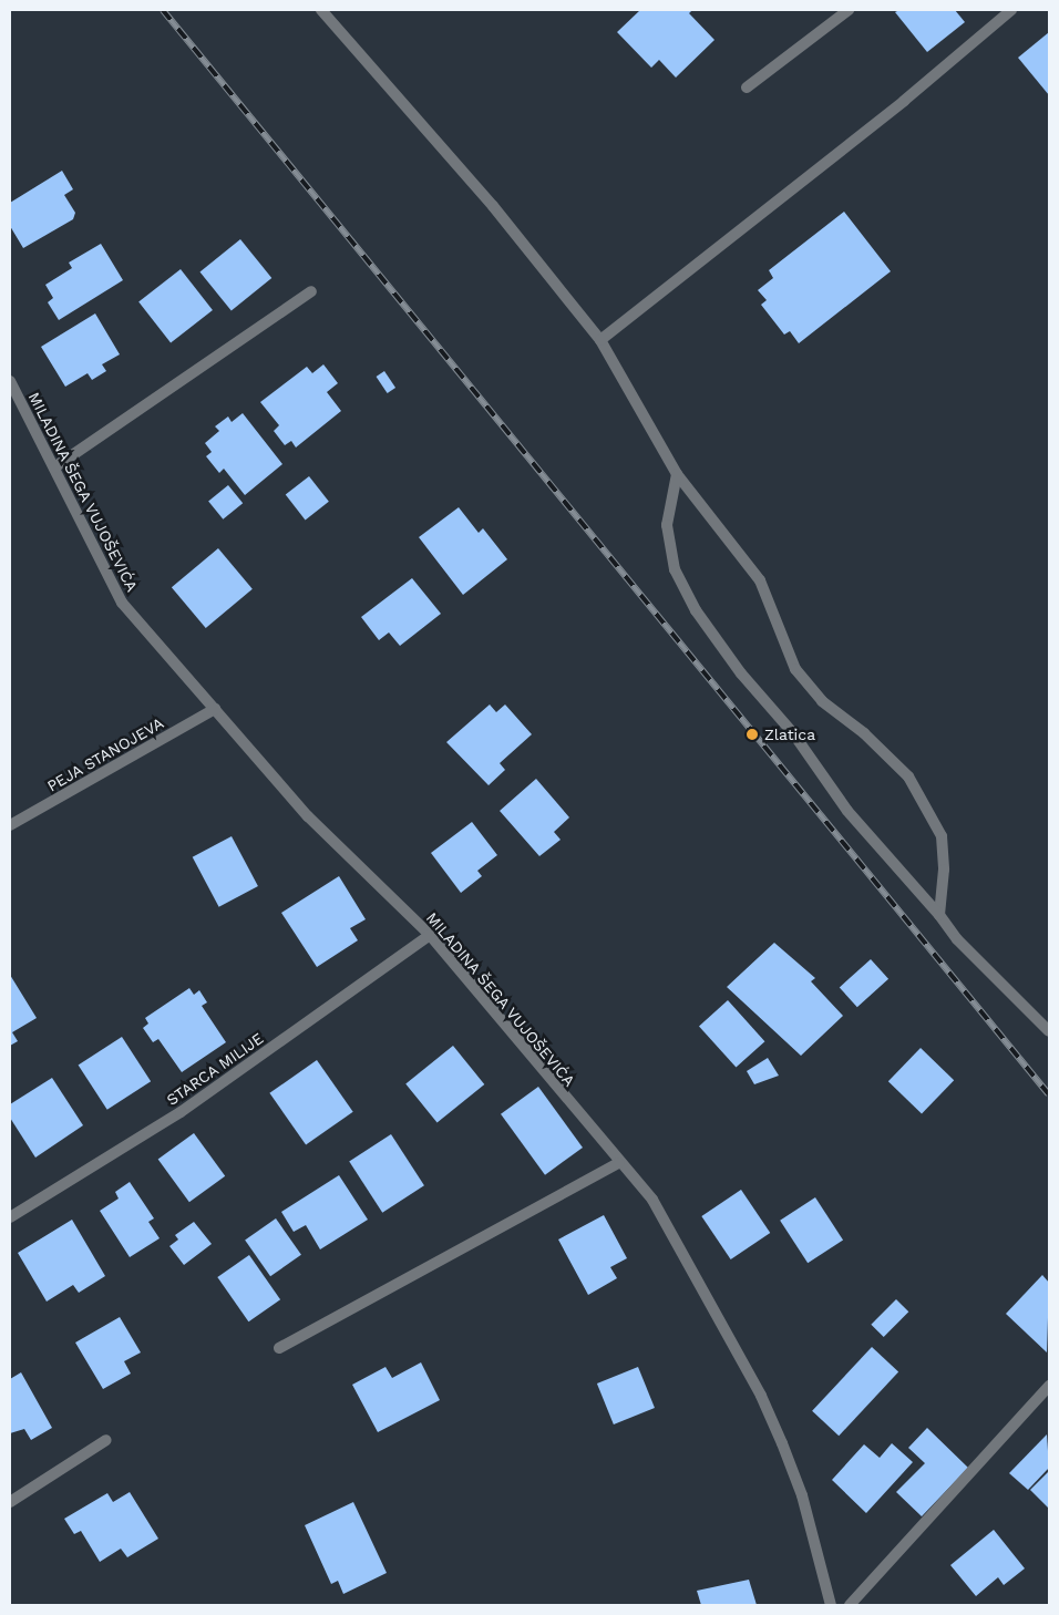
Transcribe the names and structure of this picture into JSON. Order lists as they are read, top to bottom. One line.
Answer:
{"streets":{"street":["MILADINA ŠEGA VUJOŠEVIĆA","PEJA STANOJEVA","STARCA MILIJE"]},"crossings":[["MILADINA ŠEGA VUJOŠEVIĆA","PEJA STANOJEVA"],["MILADINA ŠEGA VUJOŠEVIĆA","STARCA MILIJE"]],"places":["Zlatica"]}
